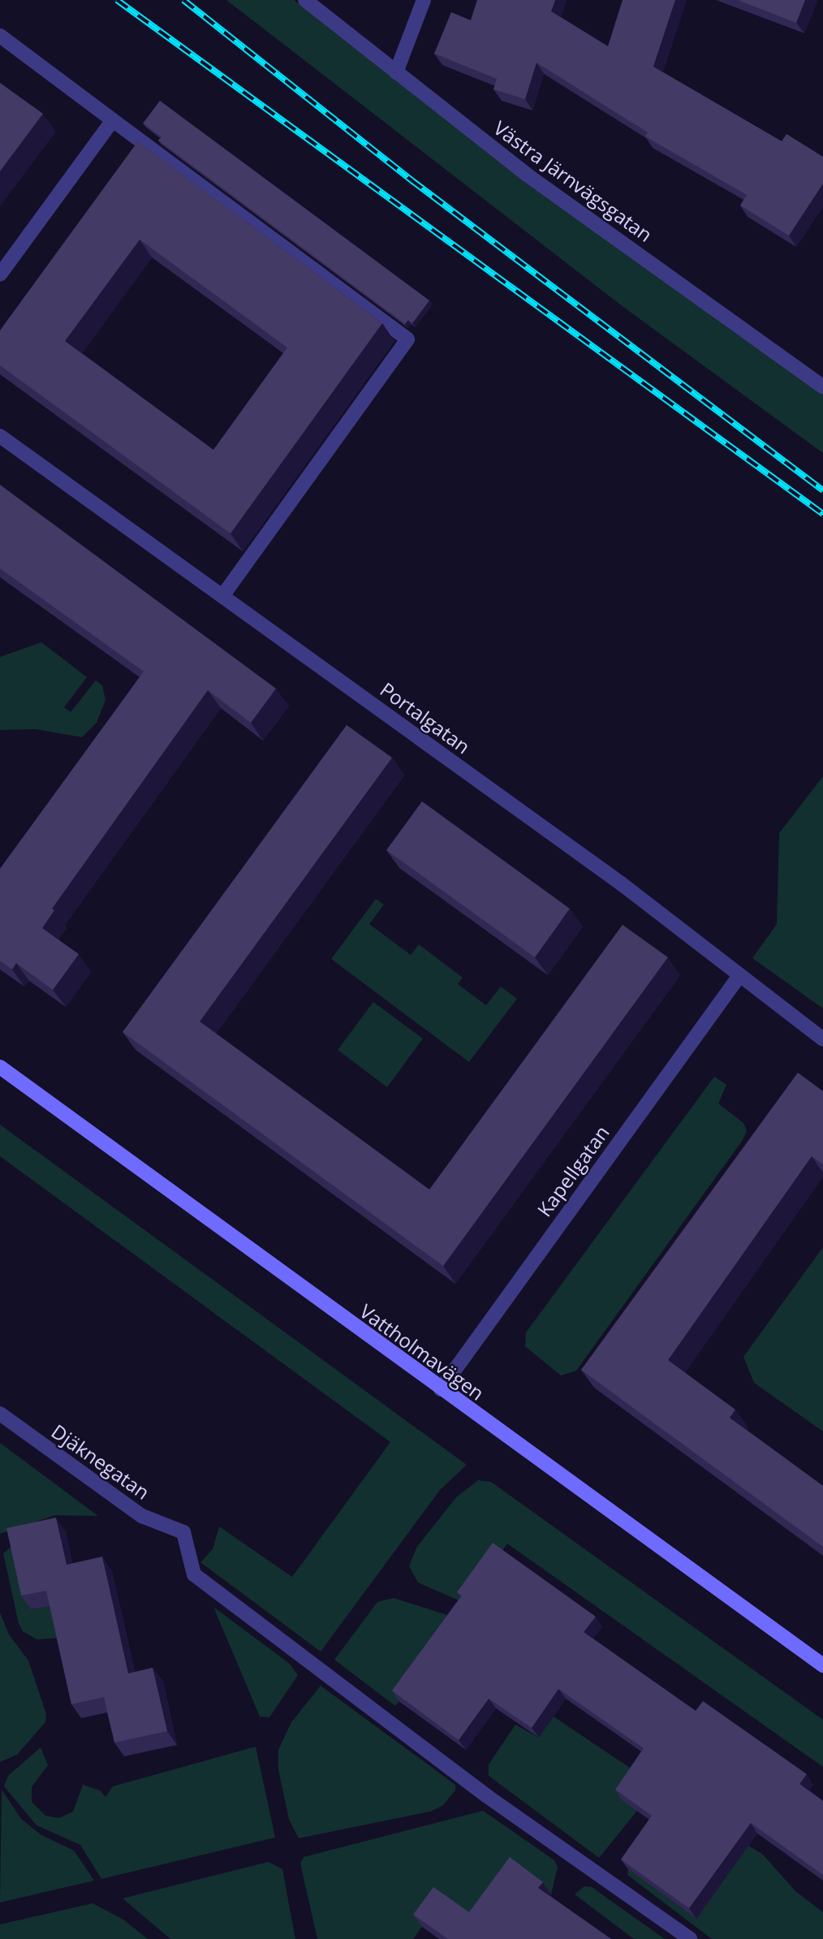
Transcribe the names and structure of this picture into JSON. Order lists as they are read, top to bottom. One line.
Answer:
{"streets":{"street":["Västra Järnvägsgatan","Portalgatan","Kapellgatan","Vattholmavägen","Djäknegatan"]},"crossings":[["Portalgatan","Kapellgatan"],["Kapellgatan","Vattholmavägen"]]}
